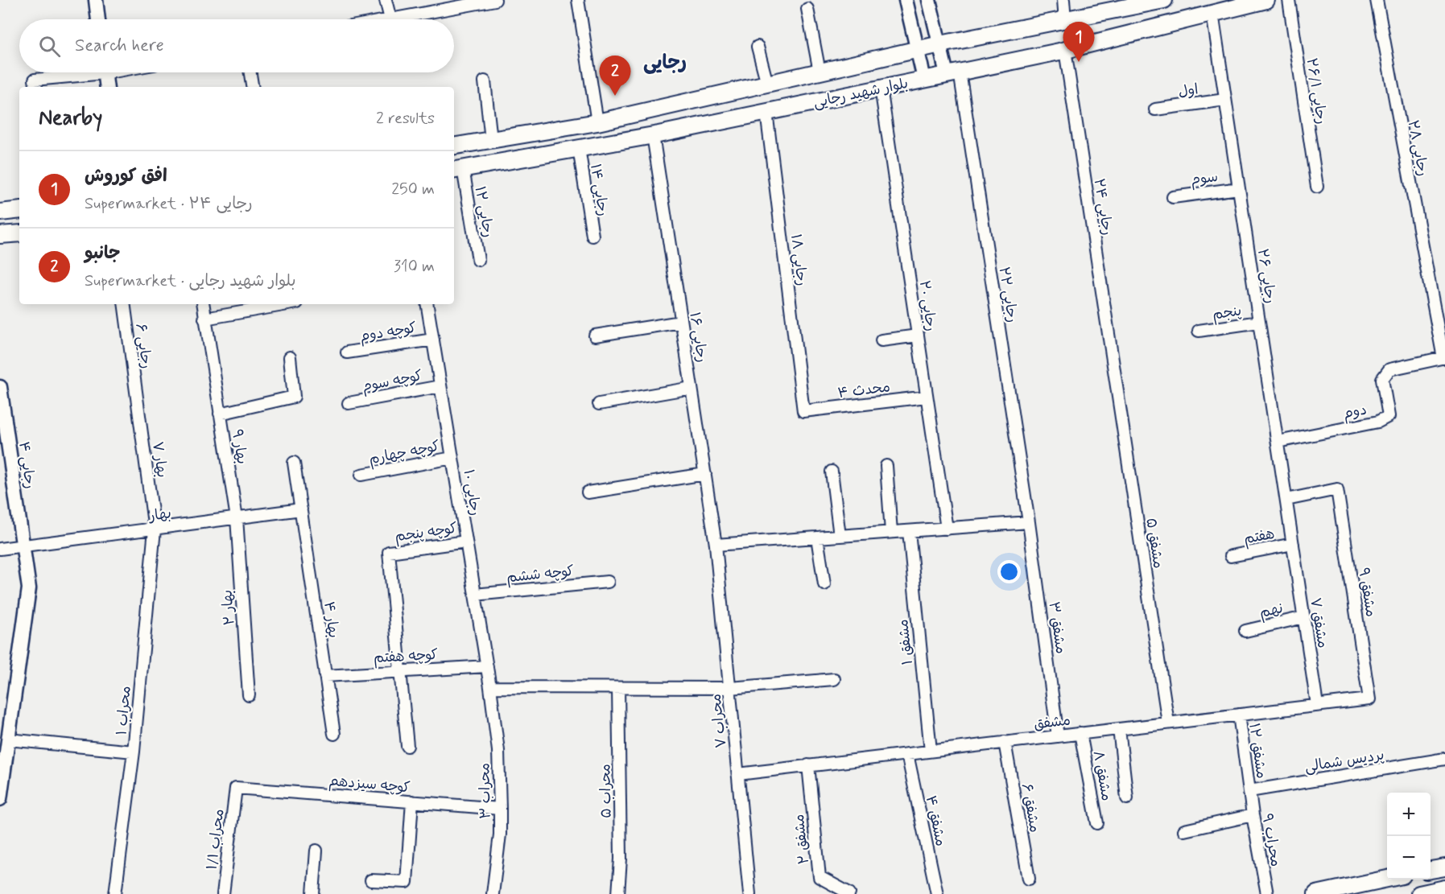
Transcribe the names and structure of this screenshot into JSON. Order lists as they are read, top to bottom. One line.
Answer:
{"streets":{"main road":["بلوار شهید رجایی"],"street":["اول","رجایی ۲۶/۱","رجایی ۲۸","سوم","رجایی ۱۴","رجایی ۲۴","رجایی ۱۲","رجایی ۱۸","رجایی ۲۶","رجایی ۲۲","رجایی ۲۰","پنجم","کوچه دوم","رجایی ۱۶","رجایی ۶","کوچه سوم","محدث ۴","دوم","بهار ۹","کوچه چهارم","بهار ۷","رجایی ۴","رجایی ۱۰","بهار","کوچه پنجم","هفتم","مشفق ۵","کوچه ششم","مشفق ۹","بهار ۲","نهم","بهار ۴","مشفق ۷","مشفق ۳","مشفق ۱","کوچه هفتم","محراب ۱","محراب ۷","مشفق","مشفق ۱۲","پردیس شمالی","مشفق ۸","کوچه سیزدهم","محراب ۳","محراب ۵","مشفق ۶","مشفق ۴","محراب ۱/۱","مشفق ۲","محراب ۹"]},"crossings":[["اول","رجایی ۲۶"],["بلوار شهید رجایی","رجایی ۱۴"],["بلوار شهید رجایی","رجایی ۲۴"],["بلوار شهید رجایی","رجایی ۱۲"],["بلوار شهید رجایی","رجایی ۱۸"],["بلوار شهید رجایی","رجایی ۲۶"],["بلوار شهید رجایی","رجایی ۲۲"],["بلوار شهید رجایی","رجایی ۲۰"],["بلوار شهید رجایی","رجایی ۱۶"],["رجایی ۲۸","دوم"],["سوم","رجایی ۲۶"],["رجایی ۲۴","مشفق ۵"],["رجایی ۱۸","محدث ۴"],["رجایی ۲۶","پنجم"],["رجایی ۲۶","دوم"],["رجایی ۲۶","هفتم"],["رجایی ۲۶","مشفق ۹"],["رجایی ۲۶","مشفق ۷"],["رجایی ۲۲","مشفق ۳"],["رجایی ۲۰","محدث ۴"],["کوچه دوم","رجایی ۱۰"],["رجایی ۱۶","محراب ۷"],["رجایی ۶","بهار ۷"],["کوچه سوم","رجایی ۱۰"],["بهار ۹","بهار"],["بهار ۹","بهار ۲"],["کوچه چهارم","رجایی ۱۰"],["بهار ۷","بهار"],["بهار ۷","محراب ۱"],["رجایی ۴","بهار"],["رجایی ۱۰","کوچه پنجم"],["رجایی ۱۰","کوچه ششم"],["رجایی ۱۰","کوچه هفتم"],["رجایی ۱۰","محراب ۳"],["بهار","بهار ۲"],["بهار","بهار ۴"],["بهار","محراب ۱"],["کوچه پنجم","کوچه هفتم"],["هفتم","مشفق ۷"],["مشفق ۵","مشفق"],["مشفق ۹","مشفق"],["نهم","مشفق ۷"],["بهار ۴","کوچه هفتم"],["مشفق ۷","مشفق"],["مشفق ۳","مشفق"],["مشفق ۱","مشفق"],["محراب ۷","مشفق"],["مشفق","مشفق ۱۲"],["مشفق","مشفق ۸"],["مشفق","مشفق ۶"],["مشفق","مشفق ۴"],["مشفق","مشفق ۲"],["مشفق ۱۲","پردیس شمالی"],["مشفق ۱۲","محراب ۹"],["پردیس شمالی","محراب ۹"],["کوچه سیزدهم","محراب ۳"],["کوچه سیزدهم","محراب ۱/۱"]],"districts":["رجایی"],"page":{"search":"Search here","pins":["1","2"],"heading":["Nearby","2 results"],"list":[{"mark":"1","name":"افق کوروش","note":"Supermarket · رجایی ۲۴","value":"250 m"},{"mark":"2","name":"جانبو","note":"Supermarket · بلوار شهید رجایی","value":"310 m"}],"map_buttons":["+","−"]}}
